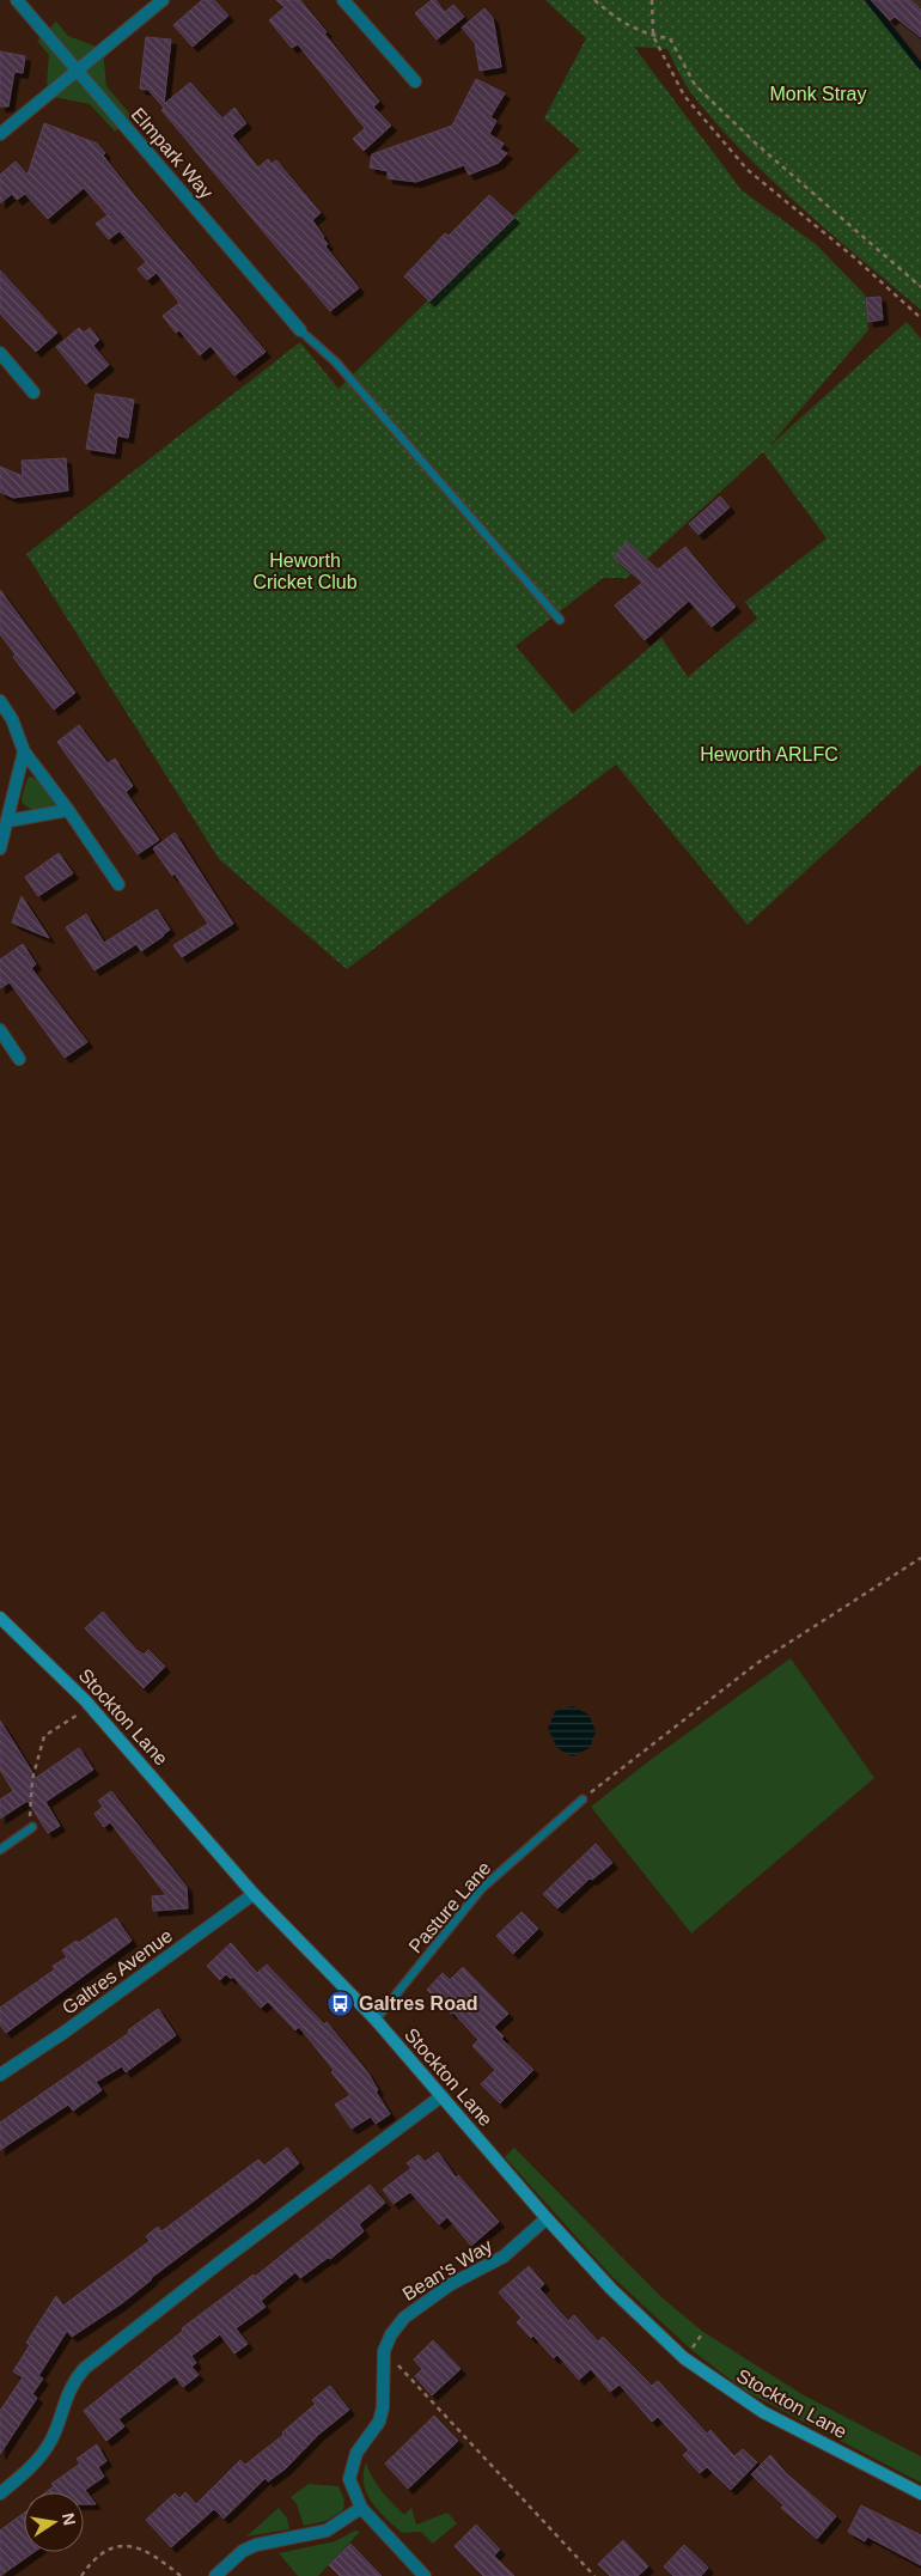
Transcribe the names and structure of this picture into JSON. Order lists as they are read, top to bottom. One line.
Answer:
{"streets":{"street":["Elmpark Way","Stockton Lane","Galtres Avenue","Bean's Way"],"lane":["Pasture Lane"]},"crossings":[["Stockton Lane","Pasture Lane"],["Stockton Lane","Galtres Avenue"],["Stockton Lane","Bean's Way"]],"parks":["Monk Stray","Heworth Cricket Club","Heworth ARLFC"],"places":{"bus stop":["Galtres Road"]},"north":"right"}
